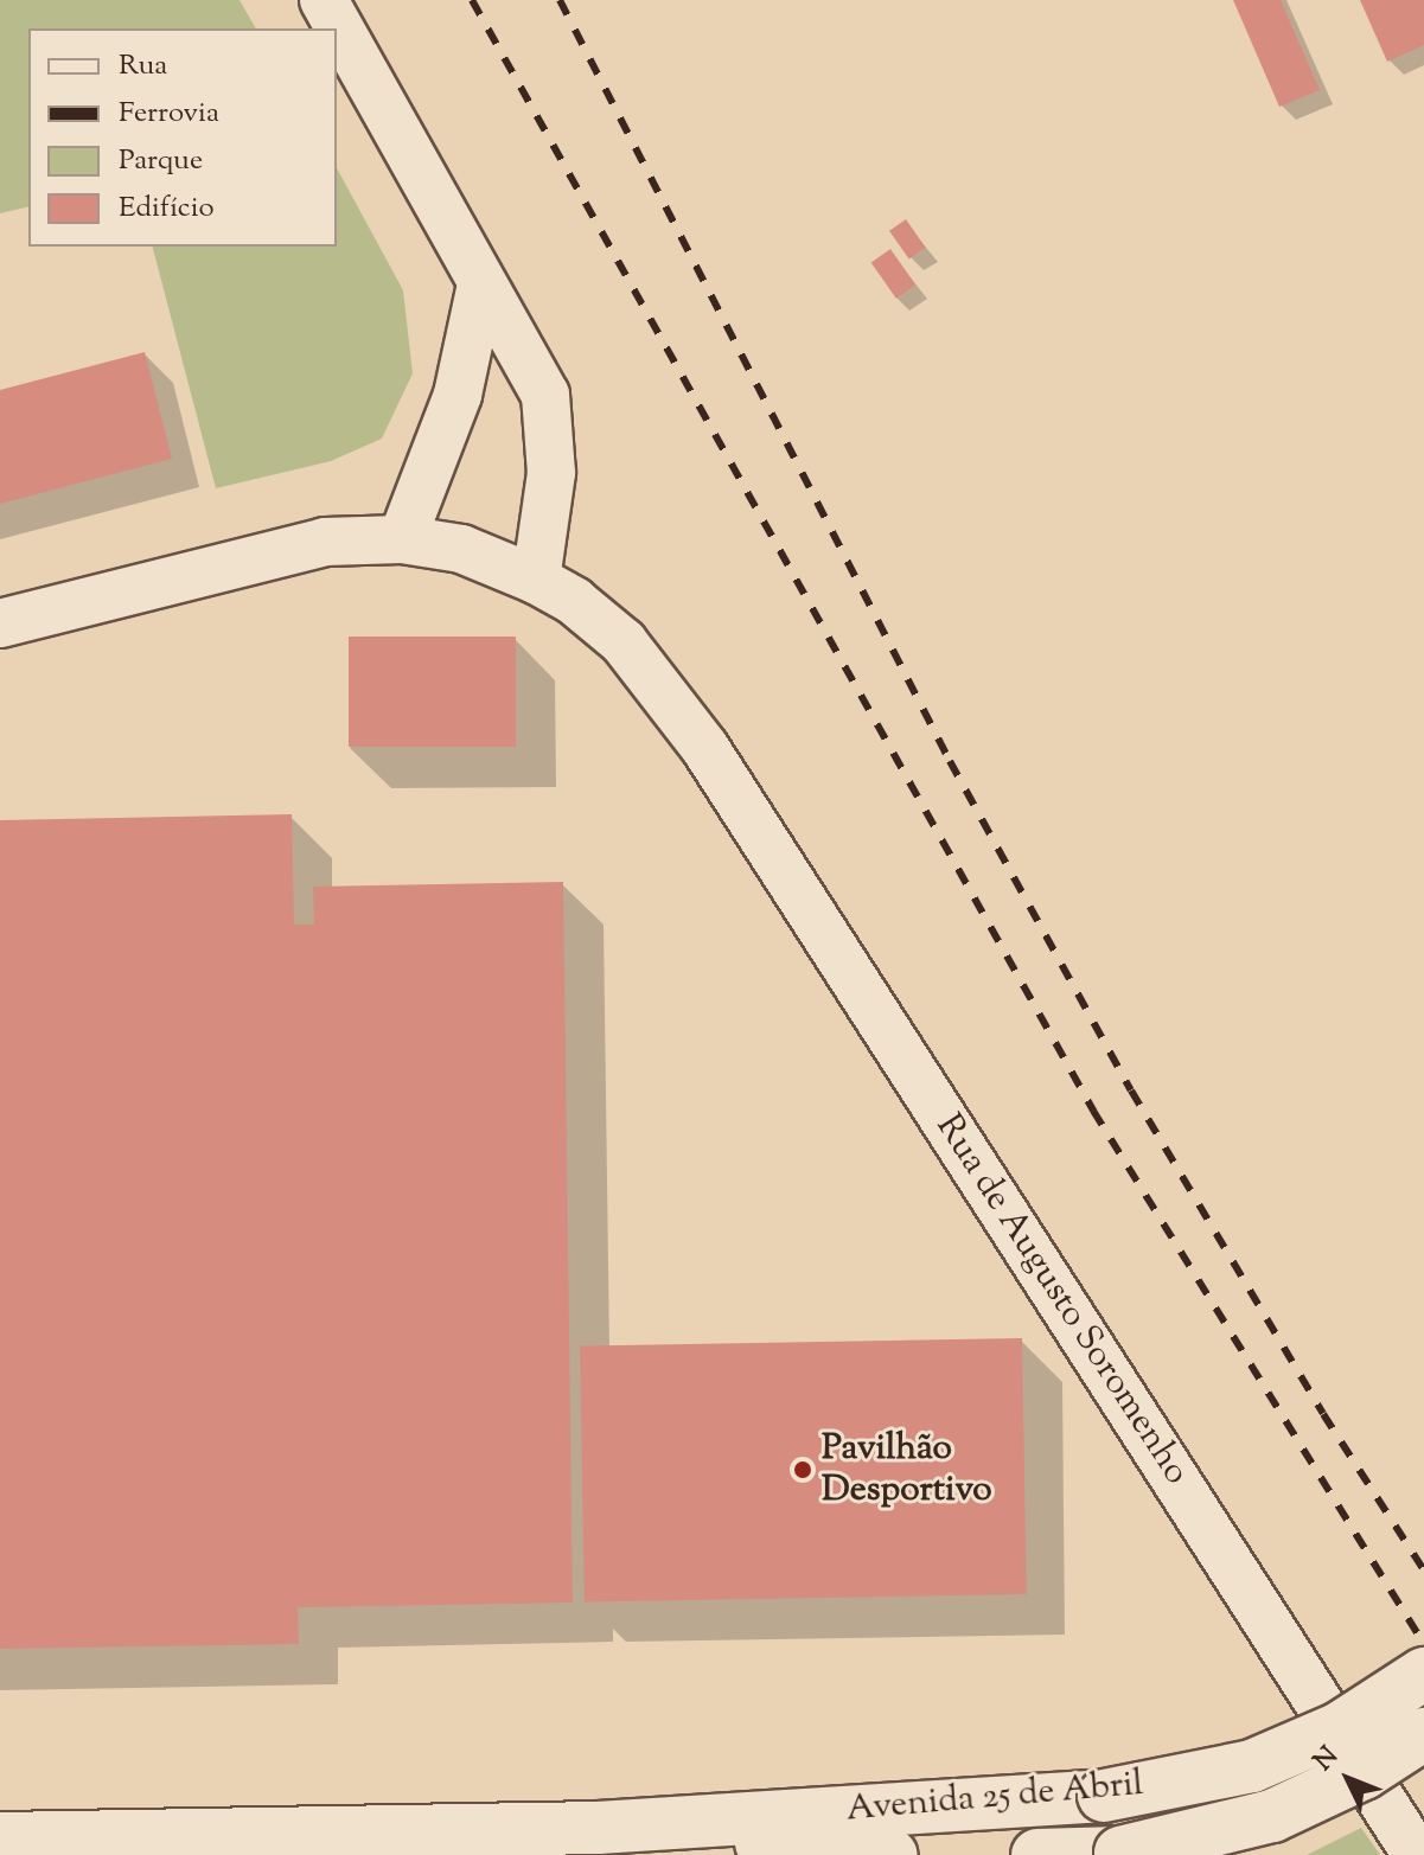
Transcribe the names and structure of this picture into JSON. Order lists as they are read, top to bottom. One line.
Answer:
{"streets":{"street":["Rua de Augusto Soromenho","Avenida 25 de Abril"]},"places":["Pavilhão Desportivo"],"legend":["Rua","Ferrovia","Parque","Edifício"],"north":"top left"}
